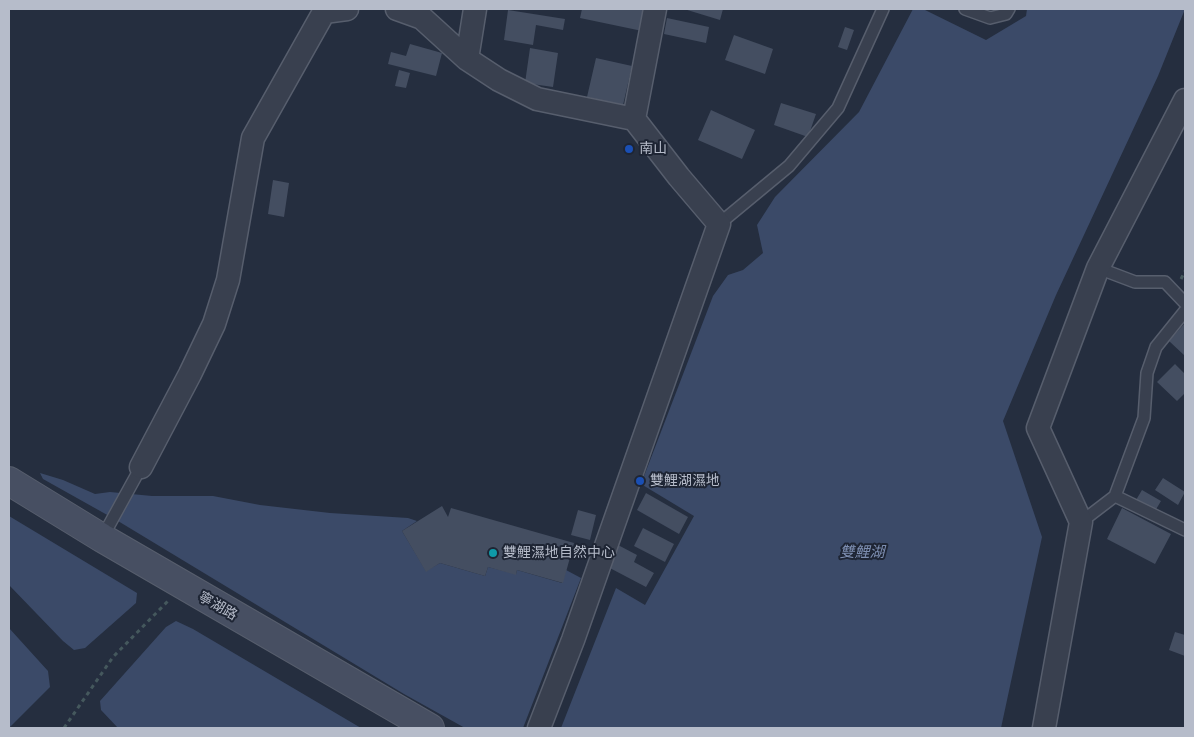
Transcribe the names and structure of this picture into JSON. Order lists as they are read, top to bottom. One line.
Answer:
{"streets":{"main road":["寧湖路"]},"water":["雙鯉湖"],"places":["南山","雙鯉湖濕地","雙鯉濕地自然中心"]}
